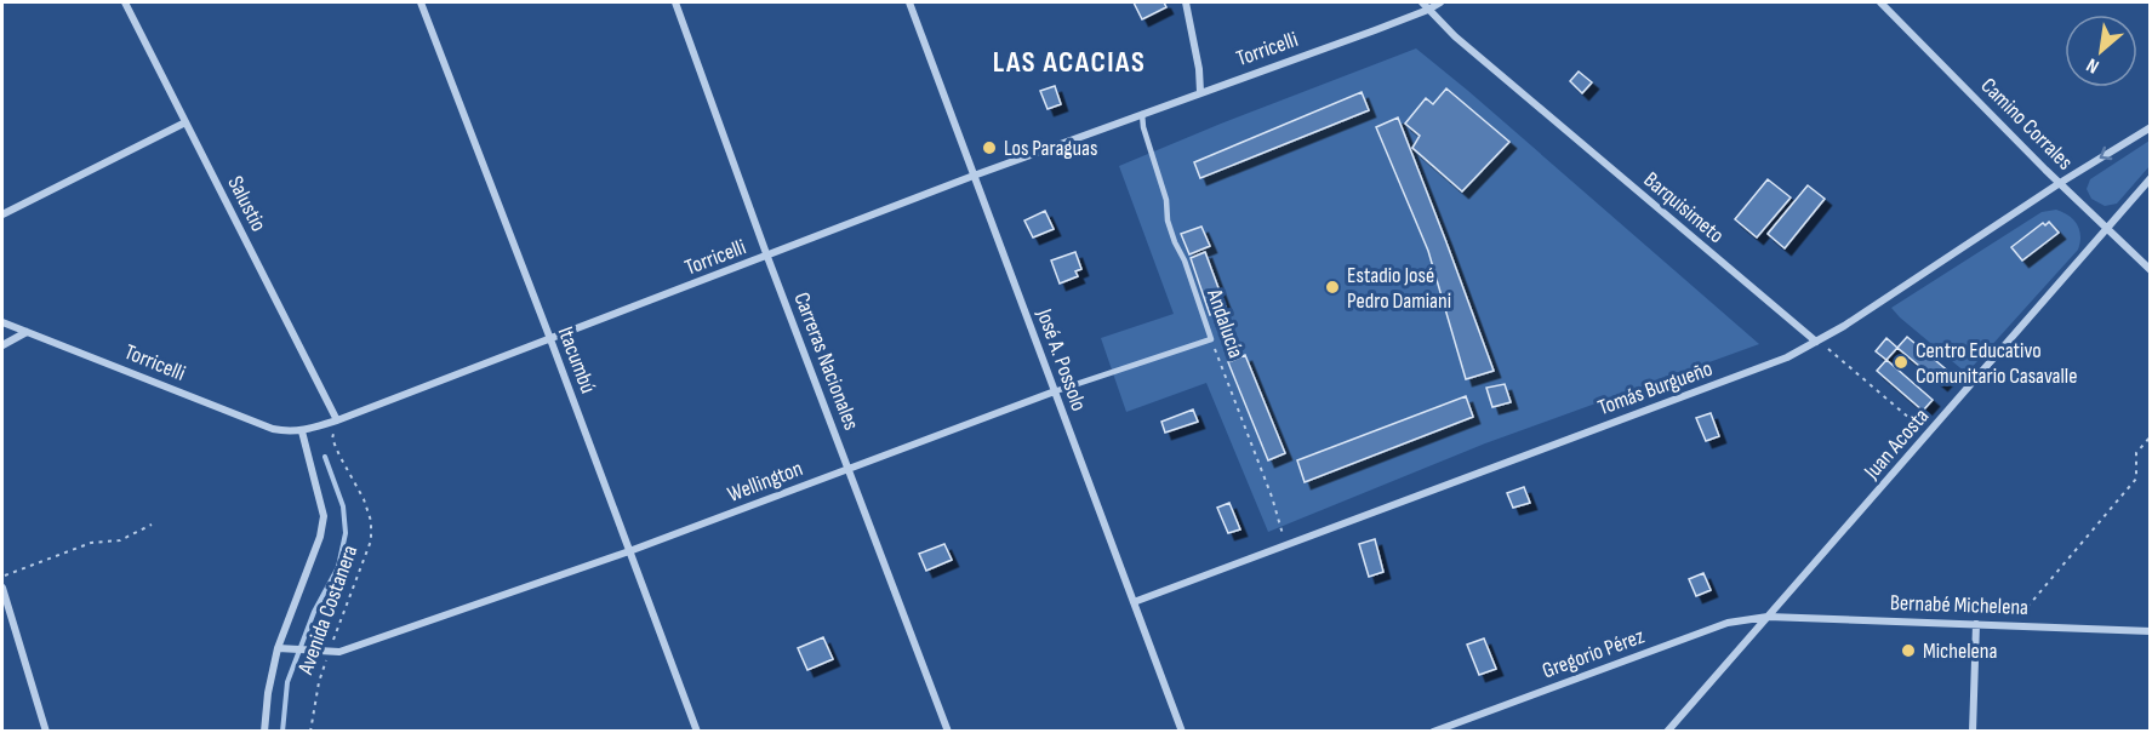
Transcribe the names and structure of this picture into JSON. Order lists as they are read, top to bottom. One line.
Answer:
{"streets":{"street":["Torricelli","Camino Corrales","Salustio","Barquisimeto","Itacumbú","José A. Possolo","Carreras Nacionales","Tomás Burgueño","Juan Acosta","Wellington","Bernabé Michelena","Avenida Costanera","Gregorio Pérez"],"lane":["Andalucía"]},"crossings":[["Torricelli","Salustio"],["Torricelli","Barquisimeto"],["Torricelli","Andalucía"],["Torricelli","Itacumbú"],["Torricelli","José A. Possolo"],["Torricelli","Carreras Nacionales"],["Torricelli","Avenida Costanera"],["Camino Corrales","Tomás Burgueño"],["Camino Corrales","Juan Acosta"],["Salustio","Avenida Costanera"],["Barquisimeto","Tomás Burgueño"],["Andalucía","Tomás Burgueño"],["Andalucía","Wellington"],["Itacumbú","Wellington"],["José A. Possolo","Tomás Burgueño"],["José A. Possolo","Wellington"],["Carreras Nacionales","Wellington"],["Juan Acosta","Bernabé Michelena"],["Juan Acosta","Gregorio Pérez"],["Wellington","Avenida Costanera"],["Bernabé Michelena","Gregorio Pérez"]],"districts":["LAS ACACIAS"],"places":["Los Paraguas","Estadio José Pedro Damiani","Centro Educativo Comunitario Casavalle","Michelena"],"north":"bottom left"}
